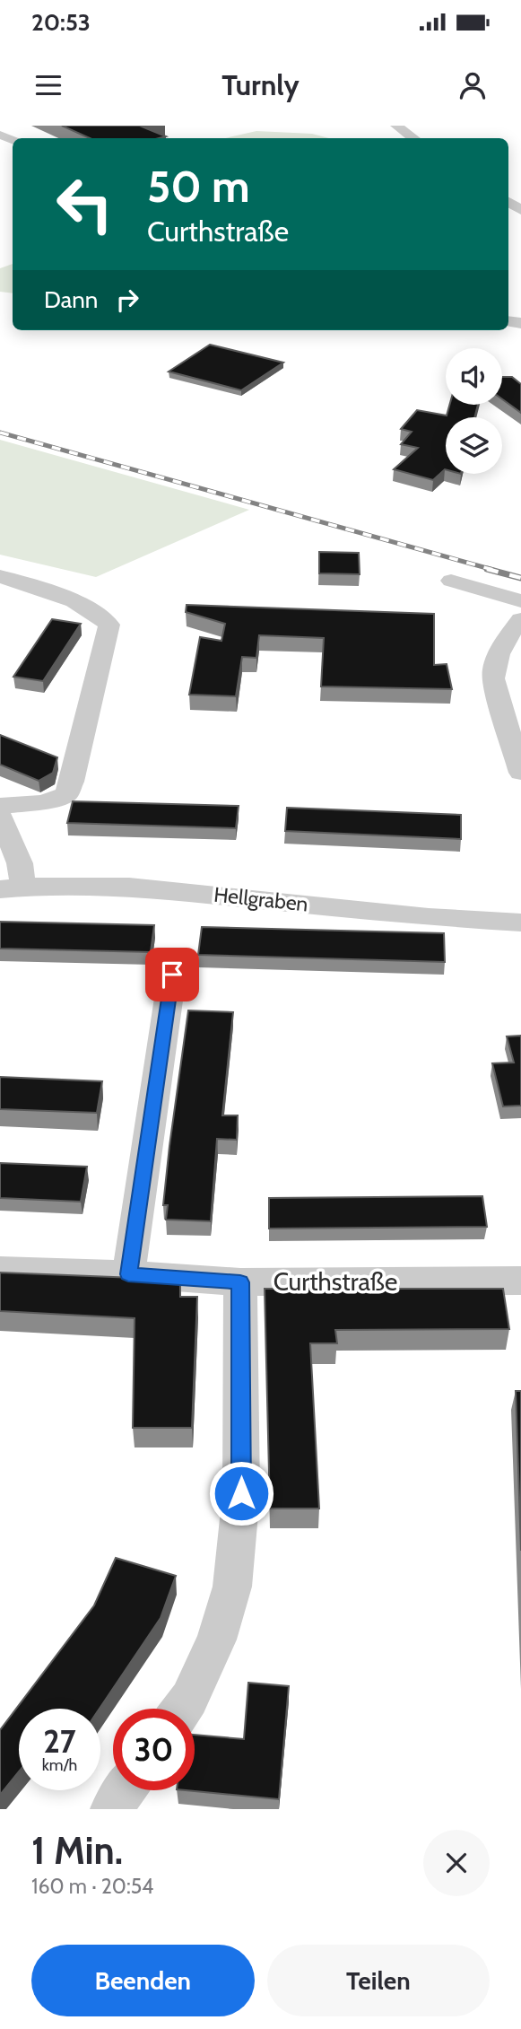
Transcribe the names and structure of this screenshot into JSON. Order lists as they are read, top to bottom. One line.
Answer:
{"streets":{"street":["Hellgraben","Curthstraße"]},"page":{"status":"20:53","header":"Turnly","turn":["50 m","Curthstraße"],"then":"Dann","speed":"27 km/h","limit":"30","heading":["1 Min.","160 m · 20:54"],"buttons":["Beenden","Teilen"]}}
